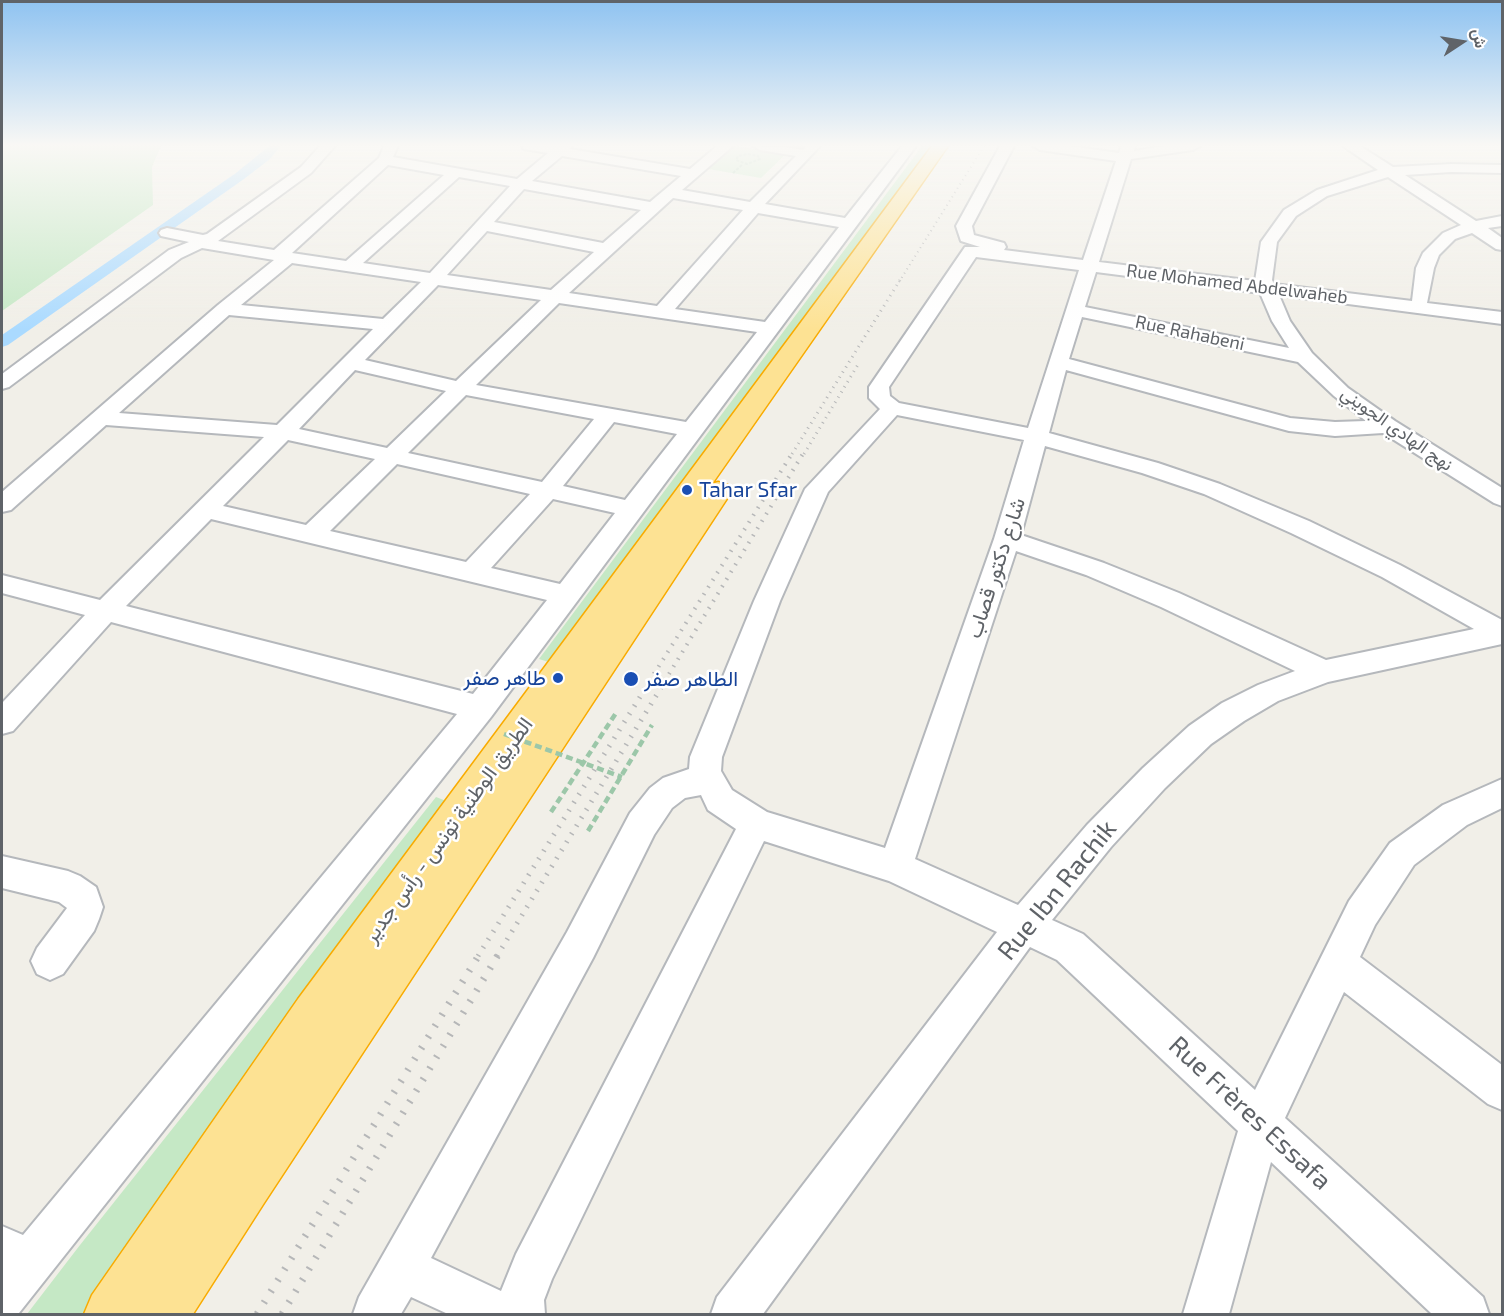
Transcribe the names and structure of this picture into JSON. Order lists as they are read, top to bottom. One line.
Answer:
{"streets":{"highway":["الطريق الوطنية تونس - رأس جدير"],"street":["Rue Mohamed Abdelwaheb","Rue Rahabeni","نهج الهادي الجويني","شارع دكتور قصاب","Rue Ibn Rachik","Rue Frères Essafa"]},"crossings":[["Rue Mohamed Abdelwaheb","نهج الهادي الجويني"],["Rue Rahabeni","نهج الهادي الجويني"],["Rue Rahabeni","شارع دكتور قصاب"],["شارع دكتور قصاب","Rue Frères Essafa"],["Rue Ibn Rachik","Rue Frères Essafa"]],"places":["Tahar Sfar","طاهر صفر","الطاهر صفر"],"north":"right"}
